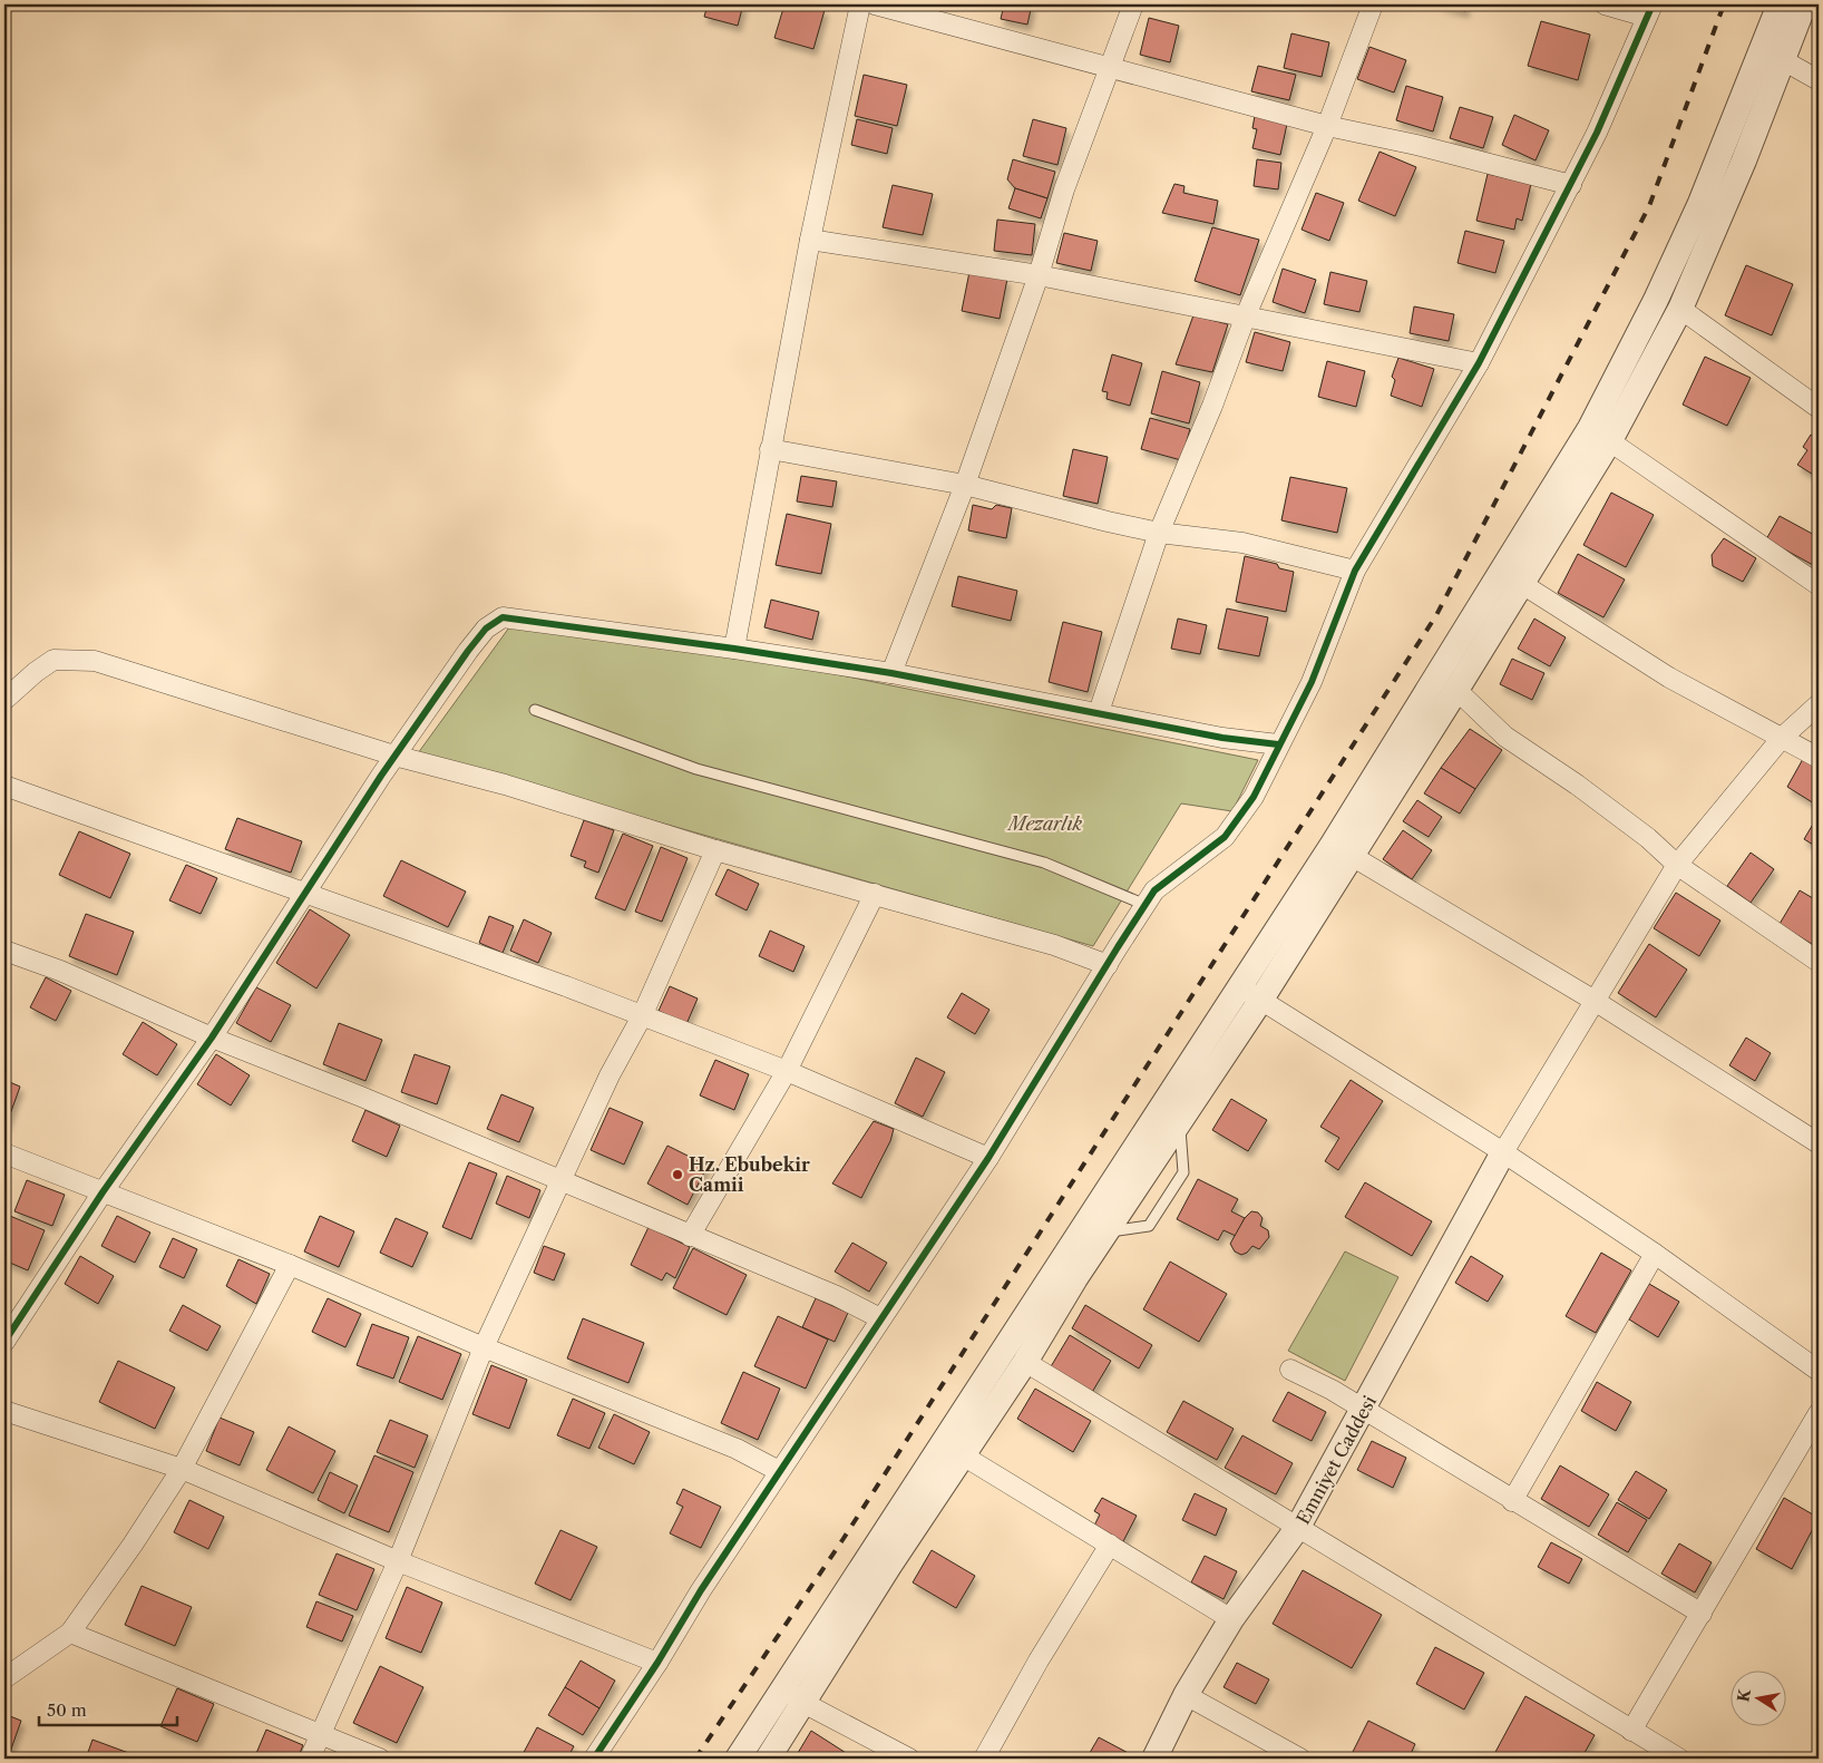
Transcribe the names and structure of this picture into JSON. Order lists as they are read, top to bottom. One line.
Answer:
{"streets":{"street":["Emniyet Caddesi"]},"parks":["Mezarlık"],"places":["Hz. Ebubekir Camii"],"scale_bar":"50 m","north":"left"}
